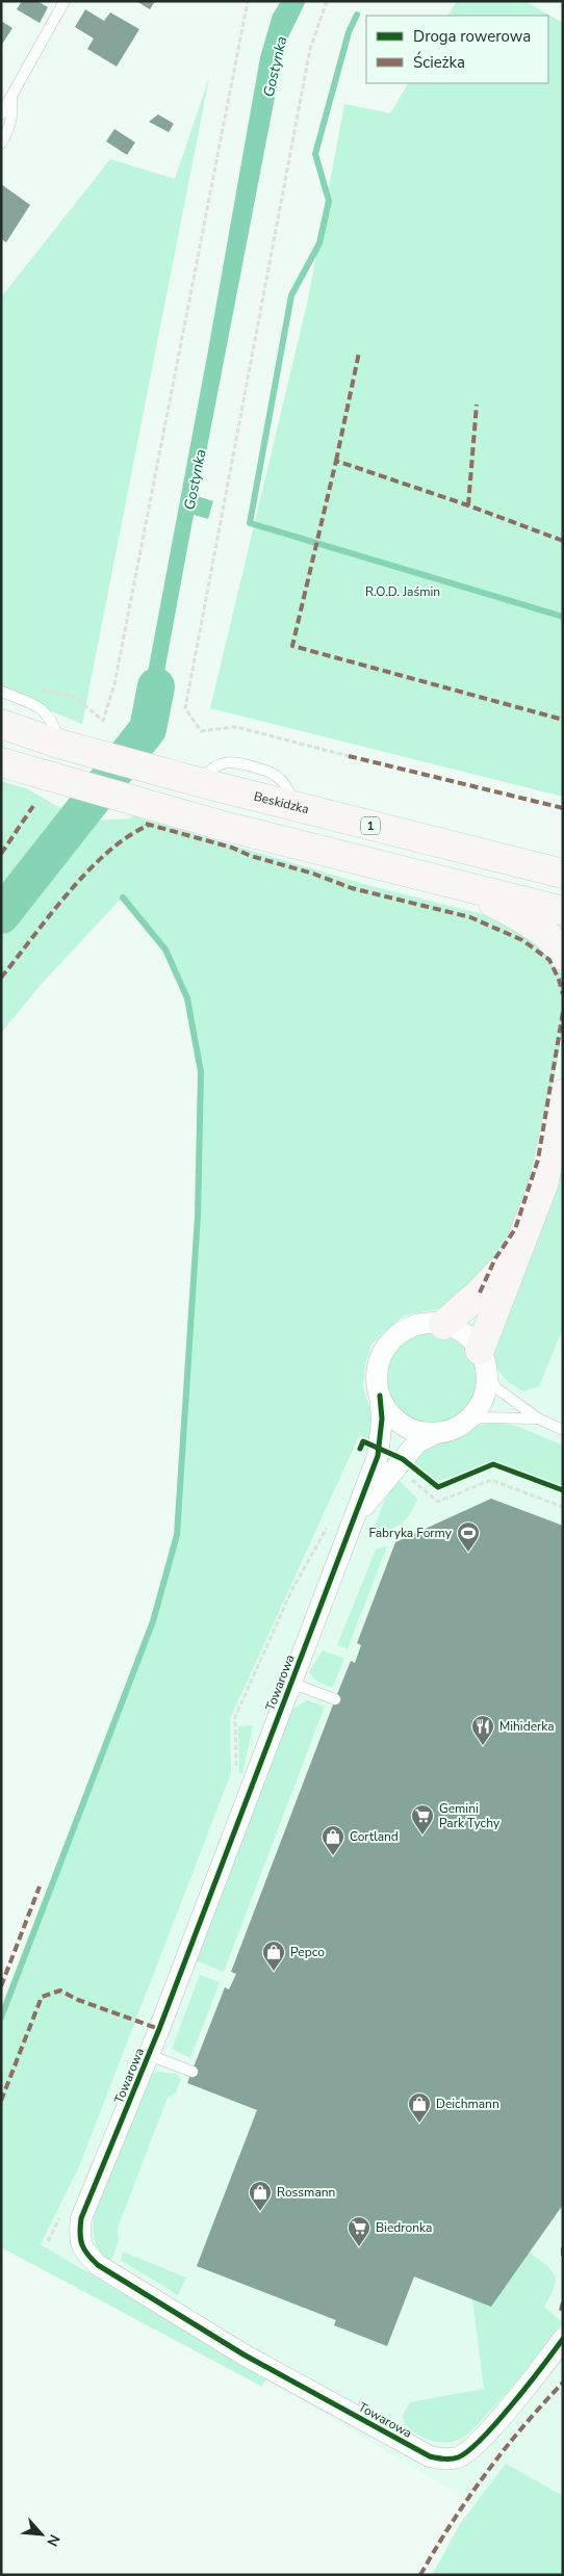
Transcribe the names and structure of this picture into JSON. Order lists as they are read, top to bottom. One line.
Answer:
{"streets":{"main road":["Beskidzka","1"],"street":["Towarowa"]},"water":["Gostynka"],"parks":["R.O.D. Jaśmin"],"places":{"sports":["Fabryka Formy"],"restaurant":["Mihiderka"],"supermarket":["Gemini Park Tychy","Biedronka"],"shop":["Cortland","Pepco","Deichmann","Rossmann"]},"legend":["Droga rowerowa","Ścieżka"],"north":"bottom right"}
